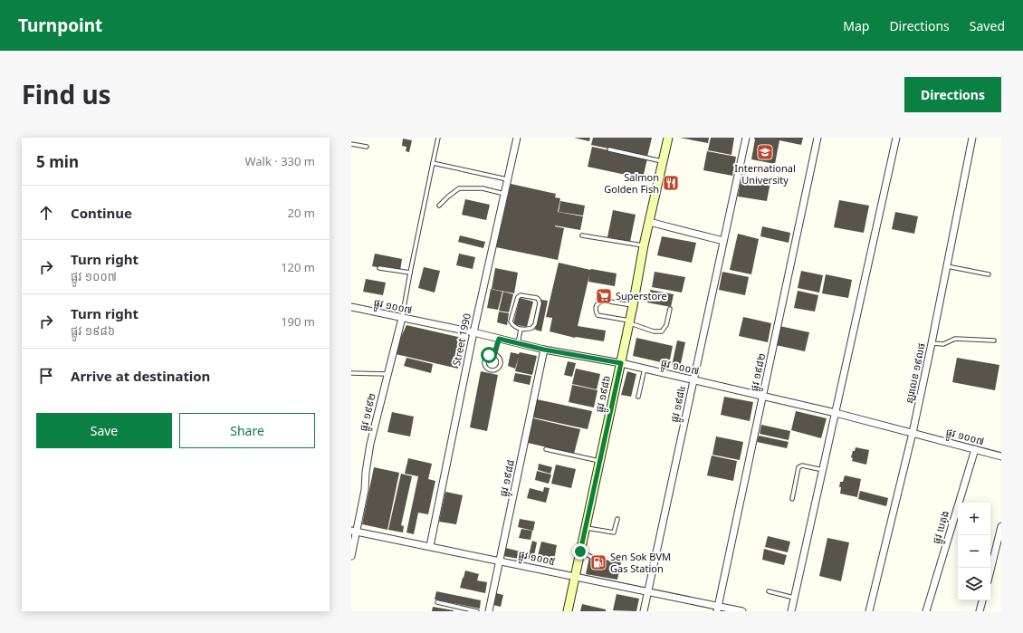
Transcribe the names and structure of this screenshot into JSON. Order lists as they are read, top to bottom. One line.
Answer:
{"streets":{"main road":["ផ្លូវ ១៩៨៦"],"street":["ផ្លូវ ១០០៧","Street 1990","ផ្លូវ ១៩៨២","ន្ឡរលេខ ១៩លថ","ផ្លូវ ១៩៨៤","ផ្លូវ ១៩៩២","ផ្លុវ ១៩៨៨","ផ្លូវ បេតុង","ផ្លូវ ១០០៥"]},"crossings":[["ផ្លូវ ១០០៧","Street 1990"],["ផ្លូវ ១០០៧","ផ្លូវ ១៩៨២"],["ផ្លូវ ១០០៧","ន្ឡរលេខ ១៩លថ"],["ផ្លូវ ១០០៧","ផ្លូវ ១៩៨៦"],["ផ្លូវ ១០០៧","ផ្លូវ ១៩៨៤"],["ផ្លូវ ១០០៧","ផ្លូវ ១៩៩២"],["ផ្លូវ ១០០៧","ផ្លុវ ១៩៨៨"],["ផ្លូវ ១០០៧","ផ្លូវ បេតុង"],["Street 1990","ផ្លូវ ១០០៥"],["ផ្លូវ ១៩៨២","ផ្លូវ ១០០៥"],["ផ្លូវ ១៩៨៦","ផ្លូវ ១០០៥"],["ផ្លូវ ១៩៨៤","ផ្លូវ ១០០៥"],["ផ្លូវ ១៩៩២","ផ្លូវ ១០០៥"],["ផ្លុវ ១៩៨៨","ផ្លូវ ១០០៥"]],"places":{"school or university":["International University"],"restaurant":["Salmon Golden Fish"],"supermarket":["Superstore"],"fuel station":["Sen Sok BVM Gas Station"]},"page":{"header":"Turnpoint","nav":["Map","Directions","Saved"],"title":"Find us","buttons":["Directions",["Save","Share"]],"heading":["5 min","Walk · 330 m"],"list":[["Continue","20 m"],["Turn right","ផ្លូវ ១០០៧","120 m"],["Turn right","ផ្លូវ ១៩៨៦","190 m"],"Arrive at destination"],"map_buttons":["+","−"]}}
